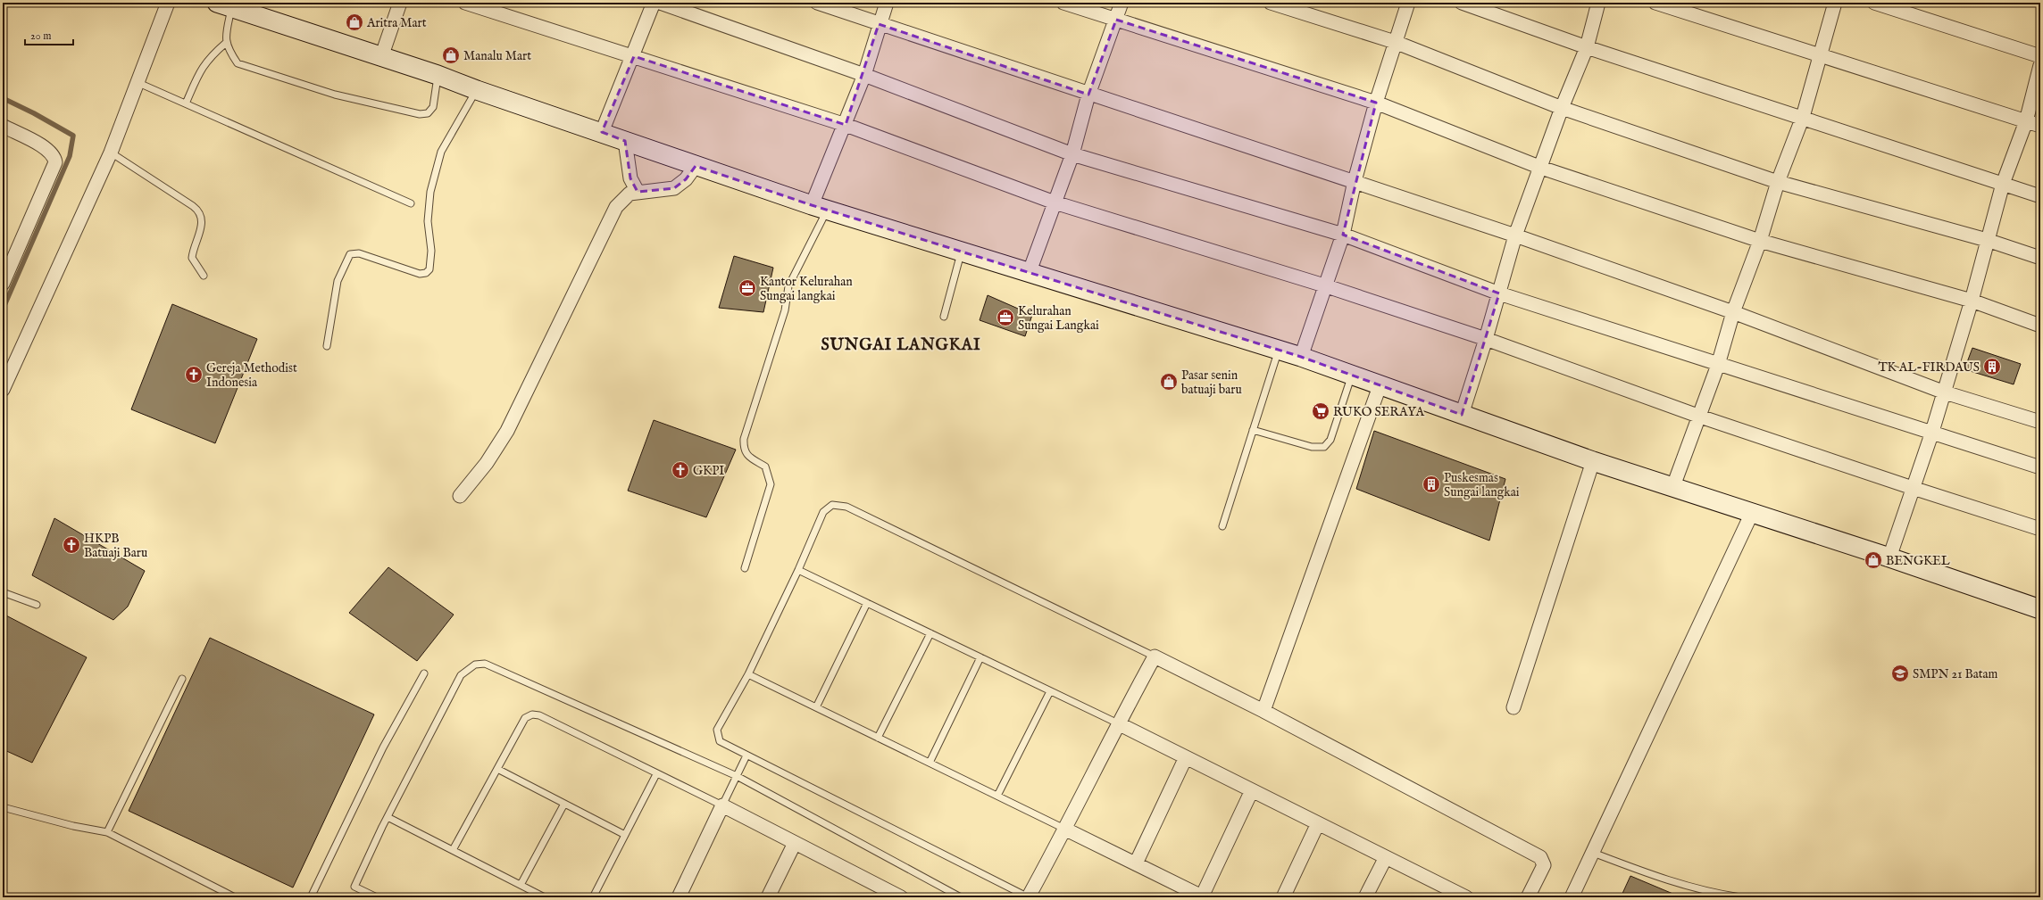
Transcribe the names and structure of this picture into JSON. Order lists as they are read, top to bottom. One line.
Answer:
{"districts":["SUNGAI LANGKAI"],"places":{"shop":["Aritra Mart","Manalu Mart","Pasar senin batuaji baru","BENGKEL"],"office":["Kantor Kelurahan Sungai langkai","Kelurahan Sungai Langkai"],"building":["TK AL-FIRDAUS","Puskesmas Sungai langkai"],"church":["Gereja Methodist Indonesia","GKPI","HKPB Batuaji Baru"],"supermarket":["RUKO SERAYA"],"school or university":["SMPN 21 Batam"]},"scale_bar":"20 m"}
